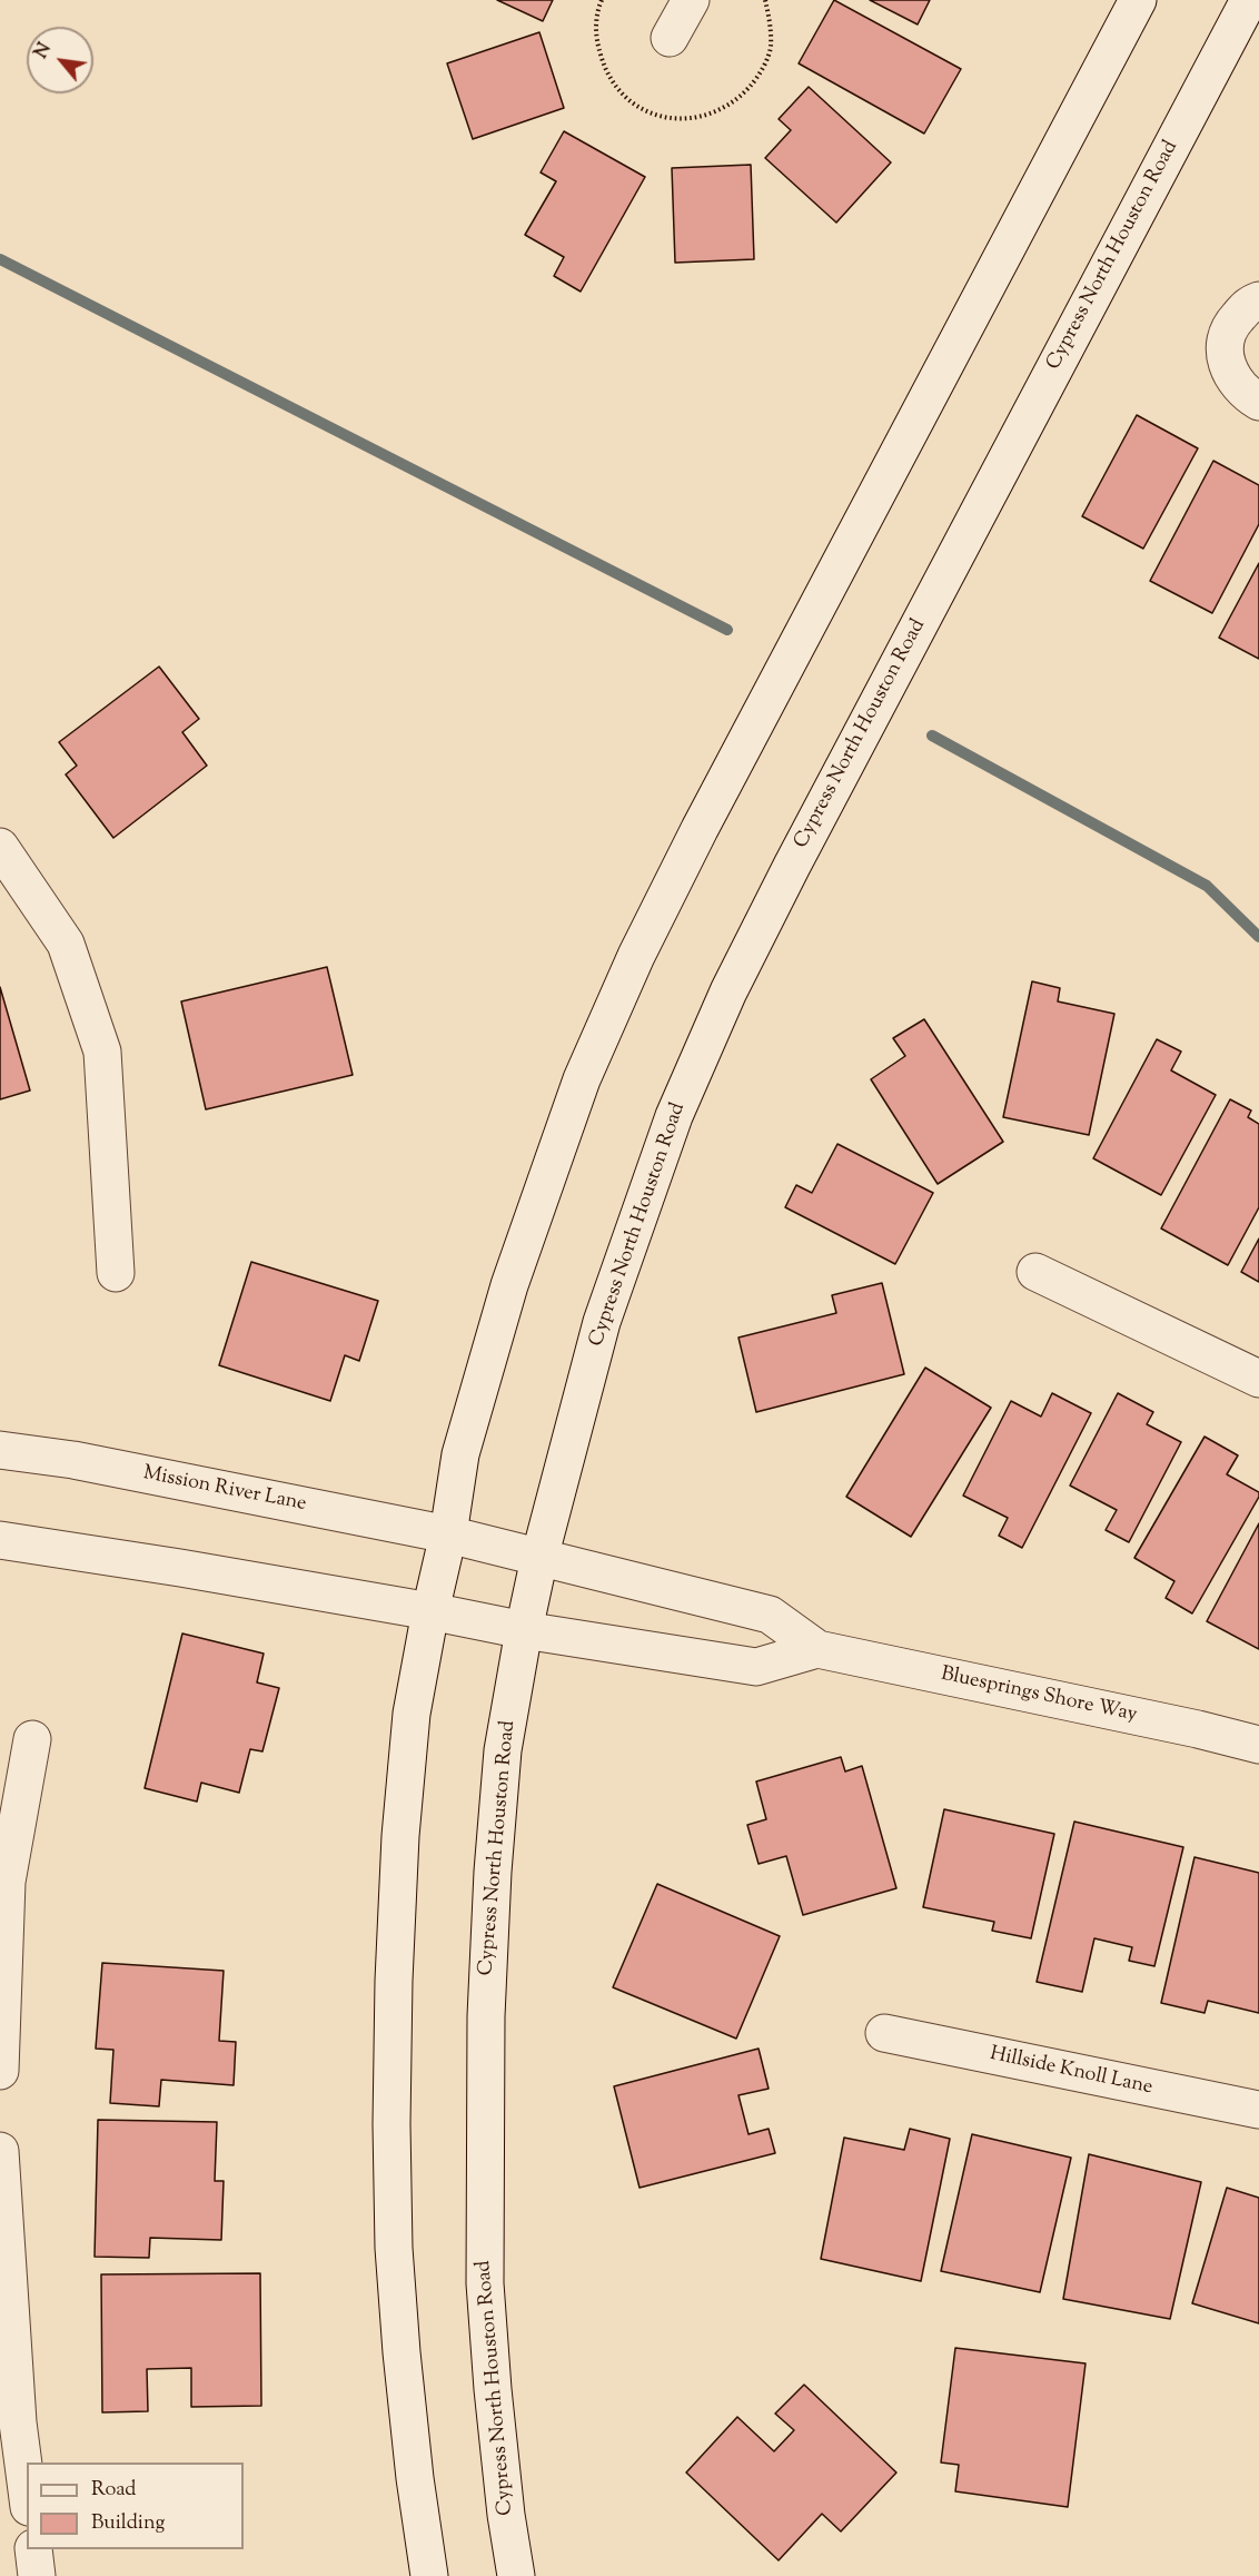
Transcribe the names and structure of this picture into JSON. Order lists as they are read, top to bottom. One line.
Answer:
{"streets":{"main road":["Cypress North Houston Road","Mission River Lane","Bluesprings Shore Way","Hillside Knoll Lane"]},"crossings":[["Cypress North Houston Road","Bluesprings Shore Way"],["Mission River Lane","Bluesprings Shore Way"]],"legend":["Road","Building"],"north":"top left"}
